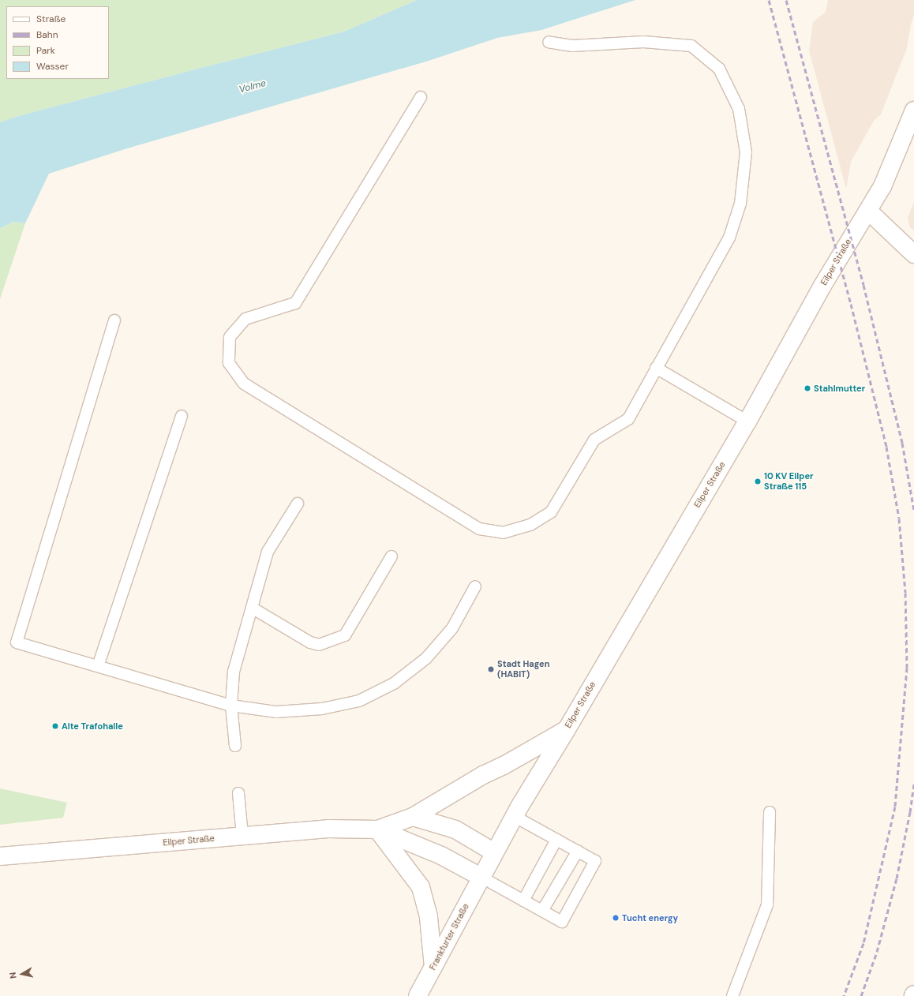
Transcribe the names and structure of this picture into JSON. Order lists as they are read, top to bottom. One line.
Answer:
{"streets":{"street":["Eilper Straße","Frankfurter Straße"]},"crossings":[["Eilper Straße","Frankfurter Straße"]],"water":["Volme"],"places":["Stahlmutter","10 KV Eilper Straße 115","Stadt Hagen (HABIT)","Alte Trafohalle","Tucht energy"],"legend":["Straße","Bahn","Park","Wasser"],"north":"left"}
